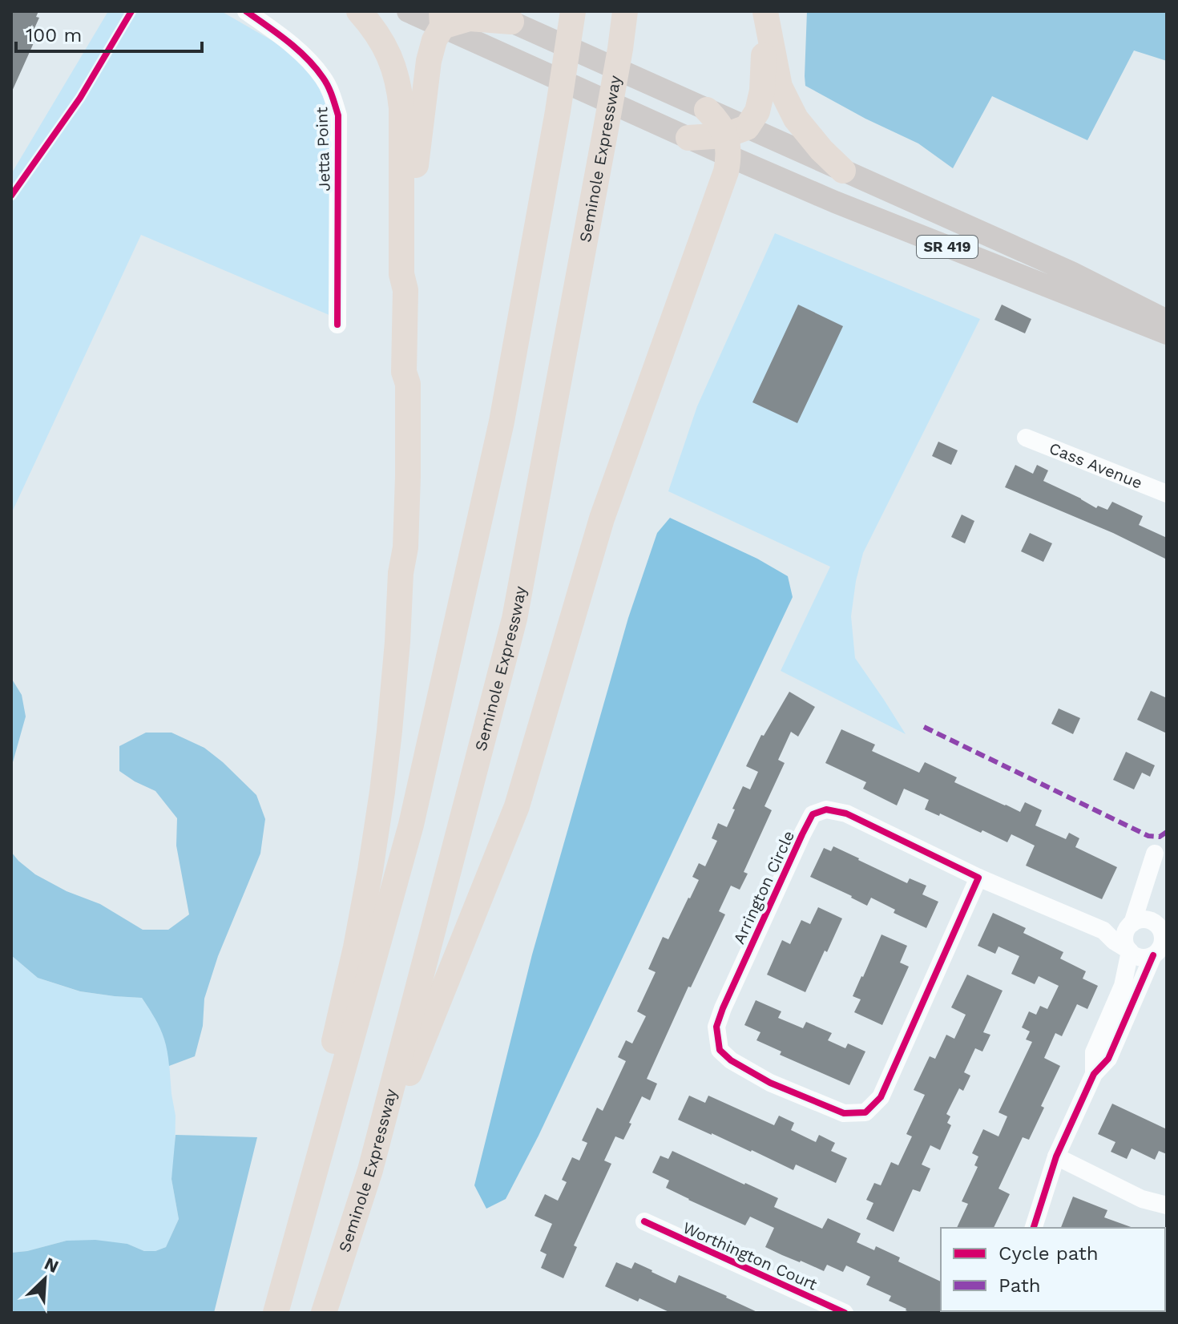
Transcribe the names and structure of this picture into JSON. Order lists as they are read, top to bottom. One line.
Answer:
{"streets":{"highway":["Seminole Expressway"],"main road":["SR 419"],"street":["Jetta Point","Cass Avenue","Arrington Circle","Worthington Court"]},"legend":["Cycle path","Path"],"scale_bar":"100 m","north":"top right"}
